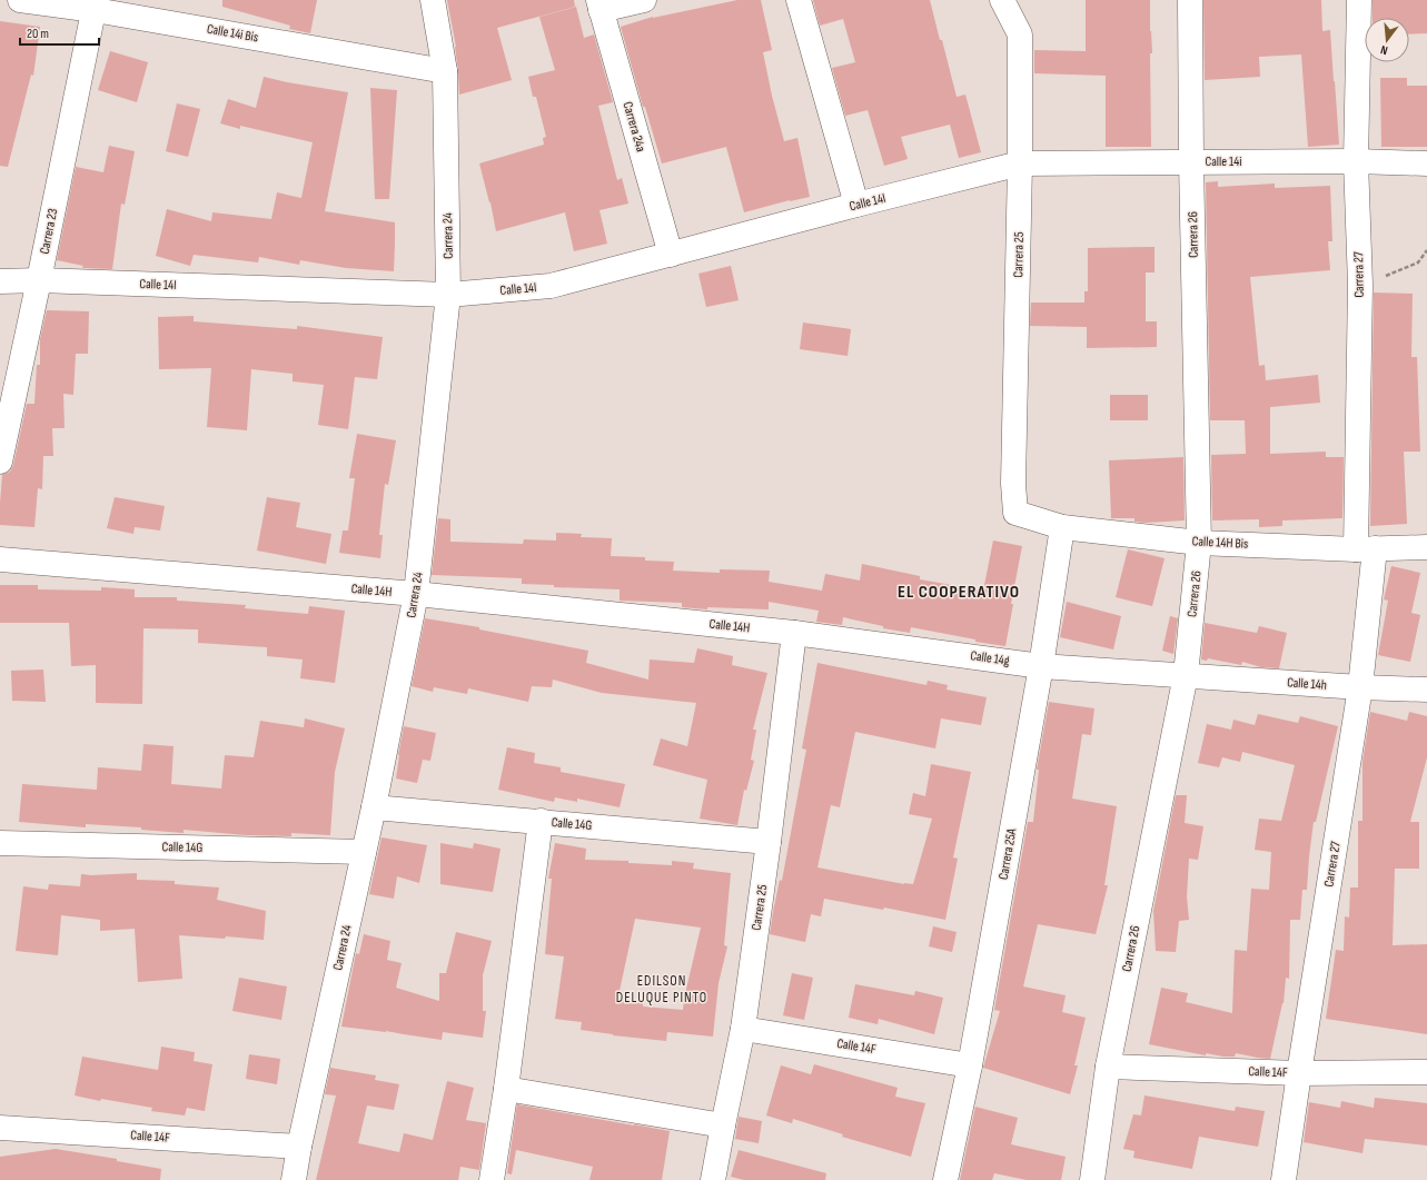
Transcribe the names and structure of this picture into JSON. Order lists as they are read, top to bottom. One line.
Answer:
{"streets":{"street":["Calle 14i Bis","Carrera 24a","Calle 14i","Calle 14I","Carrera 23","Carrera 26","Carrera 24","Carrera 25","Carrera 27","Calle 14H Bis","Calle 14H","Calle 14g","Calle 14h","Calle 14G","Carrera 25A","Calle 14F"]},"crossings":[["Calle 14i Bis","Carrera 23"],["Calle 14i Bis","Carrera 24"],["Carrera 24a","Calle 14I"],["Calle 14i","Calle 14I"],["Calle 14i","Carrera 26"],["Calle 14i","Carrera 25"],["Calle 14i","Carrera 27"],["Calle 14I","Carrera 23"],["Calle 14I","Carrera 24"],["Calle 14I","Carrera 25"],["Carrera 26","Calle 14H Bis"],["Carrera 26","Calle 14g"],["Carrera 26","Calle 14h"],["Carrera 26","Calle 14F"],["Carrera 24","Calle 14H"],["Carrera 24","Calle 14G"],["Carrera 24","Calle 14F"],["Carrera 25","Calle 14H Bis"],["Carrera 25","Calle 14H"],["Carrera 25","Calle 14g"],["Carrera 25","Calle 14G"],["Carrera 25","Calle 14F"],["Carrera 27","Calle 14H Bis"],["Carrera 27","Calle 14h"],["Carrera 27","Calle 14F"],["Calle 14H Bis","Carrera 25A"],["Calle 14H","Calle 14g"],["Calle 14g","Calle 14h"],["Calle 14g","Carrera 25A"],["Carrera 25A","Calle 14F"]],"districts":["EL COOPERATIVO","EDILSON DELUQUE PINTO"],"scale_bar":"20 m","north":"bottom"}
